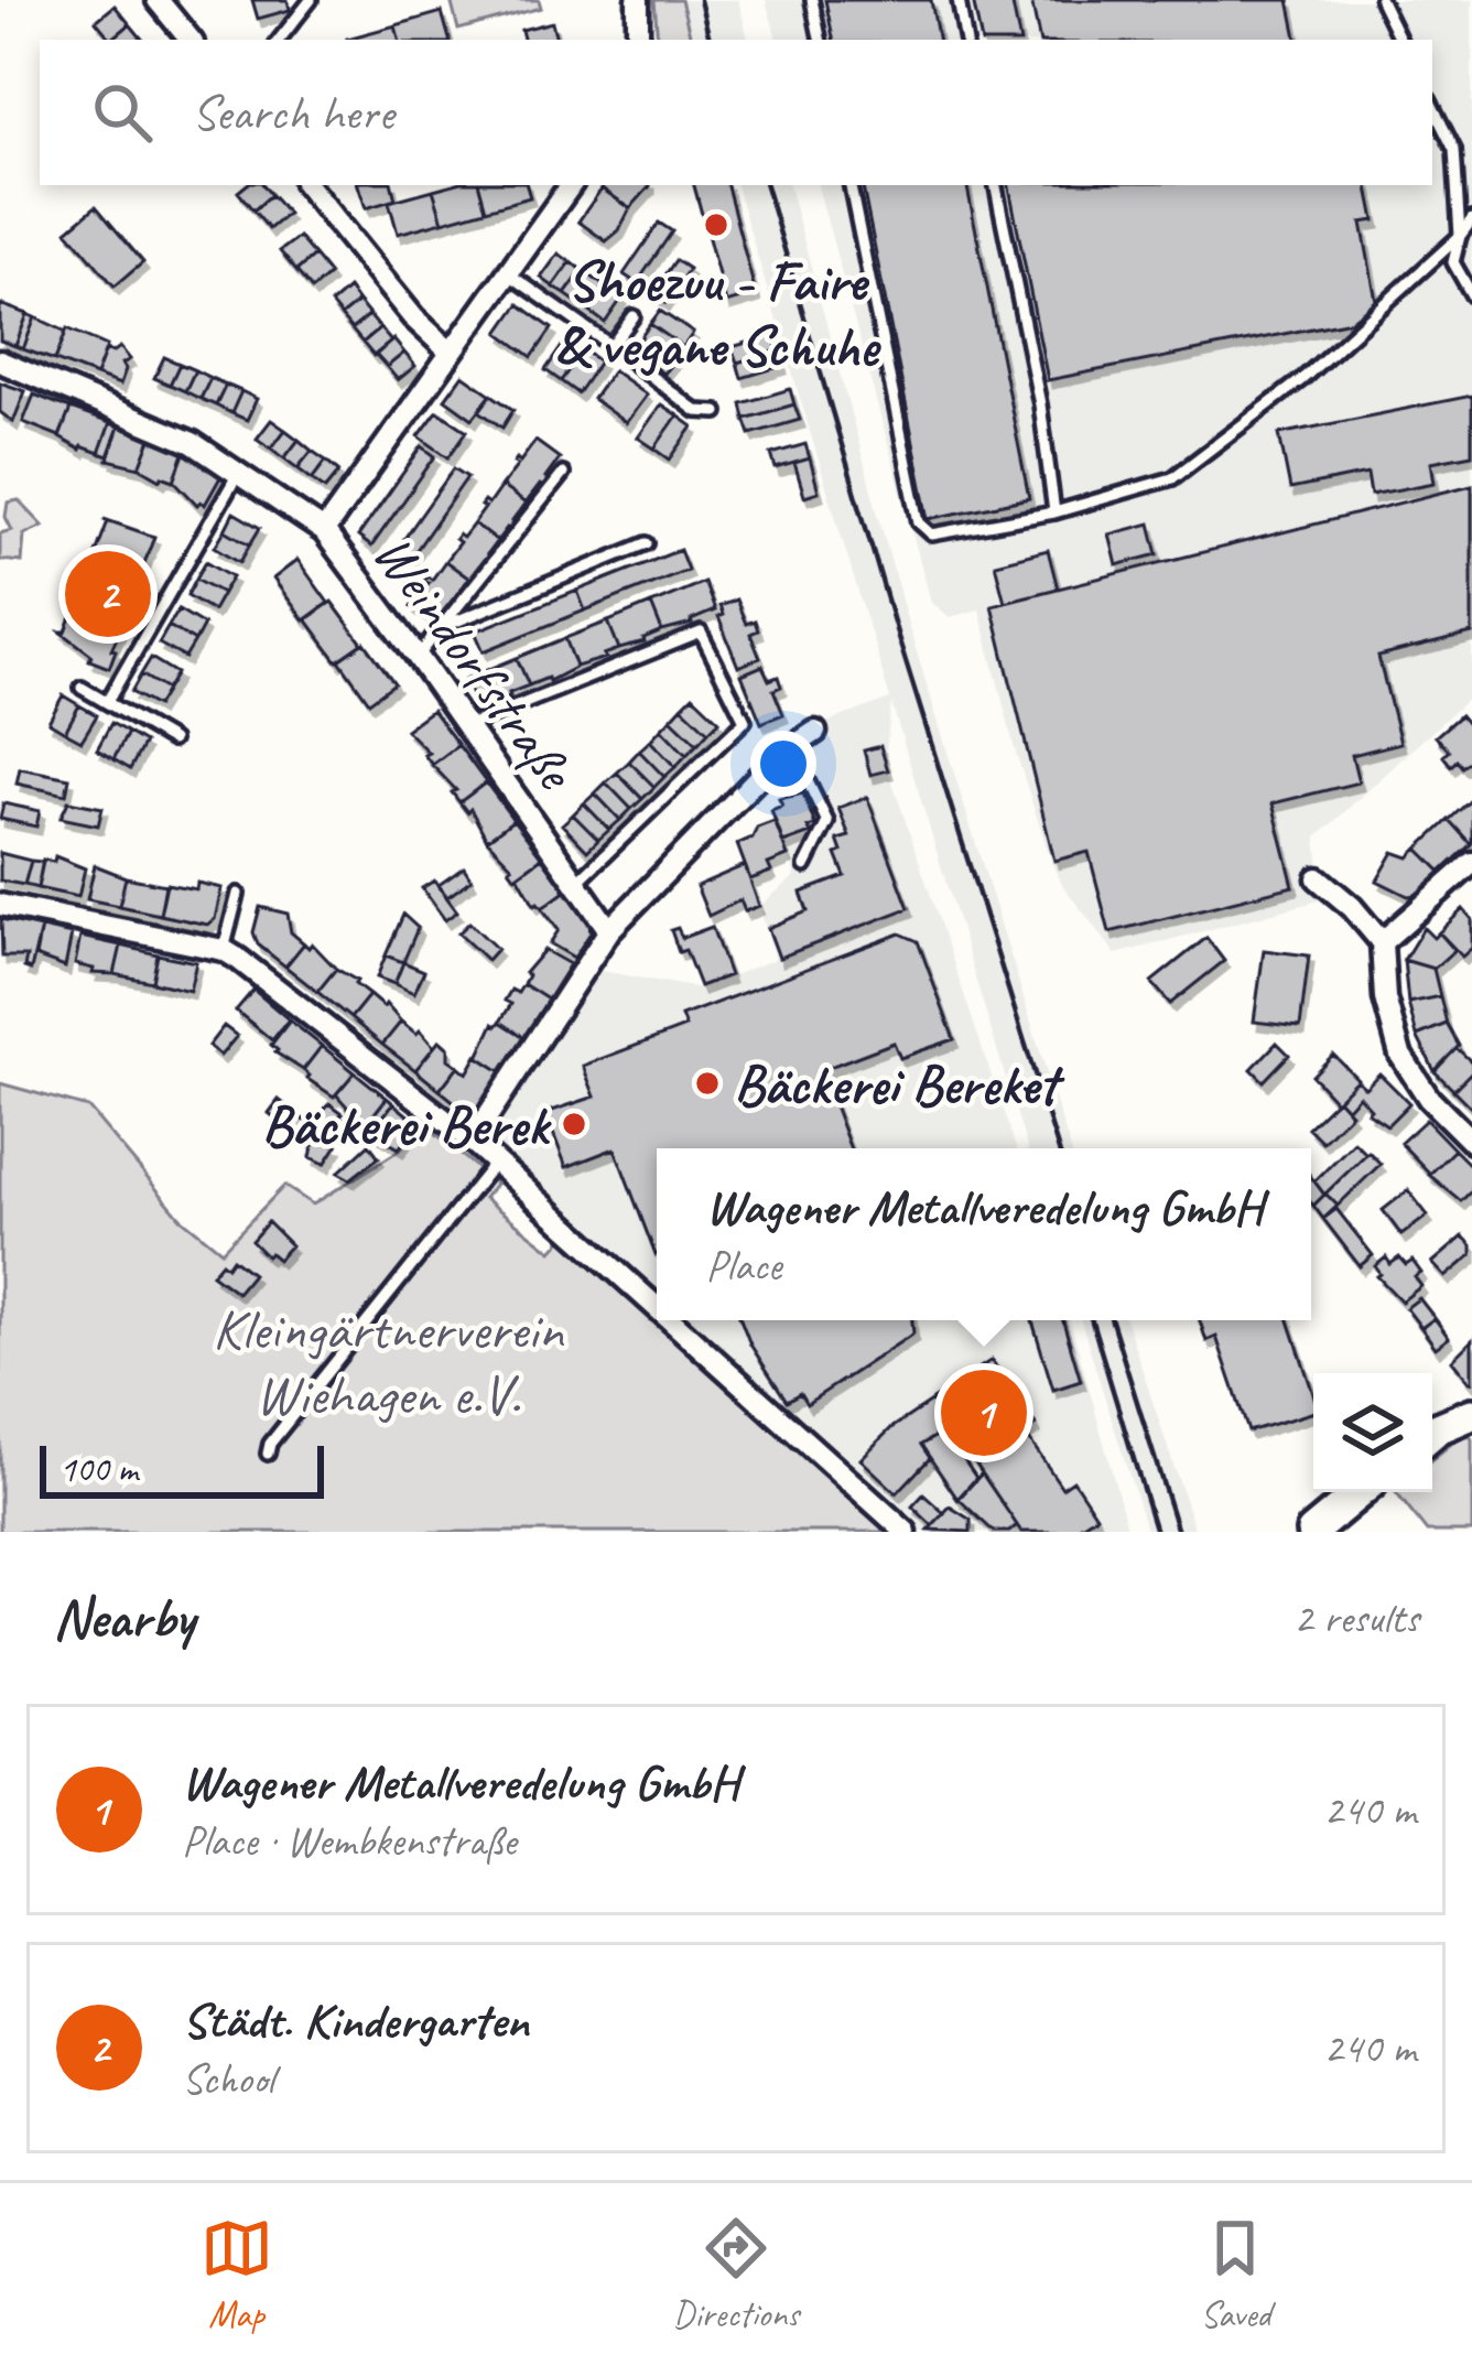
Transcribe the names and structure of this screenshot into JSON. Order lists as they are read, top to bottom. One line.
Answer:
{"streets":{"street":["Weindorfstraße"]},"parks":["Kleingärtnerverein Wiehagen e.V."],"places":["Shoezuu - Faire & vegane Schuhe","Bäckerei Bereket","Bäckerei Berek"],"scale_bar":"100 m","page":{"search":"Search here","pins":["2","1"],"popup":["Wagener Metallveredelung GmbH","Place"],"scale":"100 m","heading":["Nearby","2 results"],"list":[{"mark":"1","name":"Wagener Metallveredelung GmbH","note":"Place · Wembkenstraße","value":"240 m"},{"mark":"2","name":"Städt. Kindergarten","note":"School","value":"240 m"}],"nav":["Map","Directions","Saved"]}}
